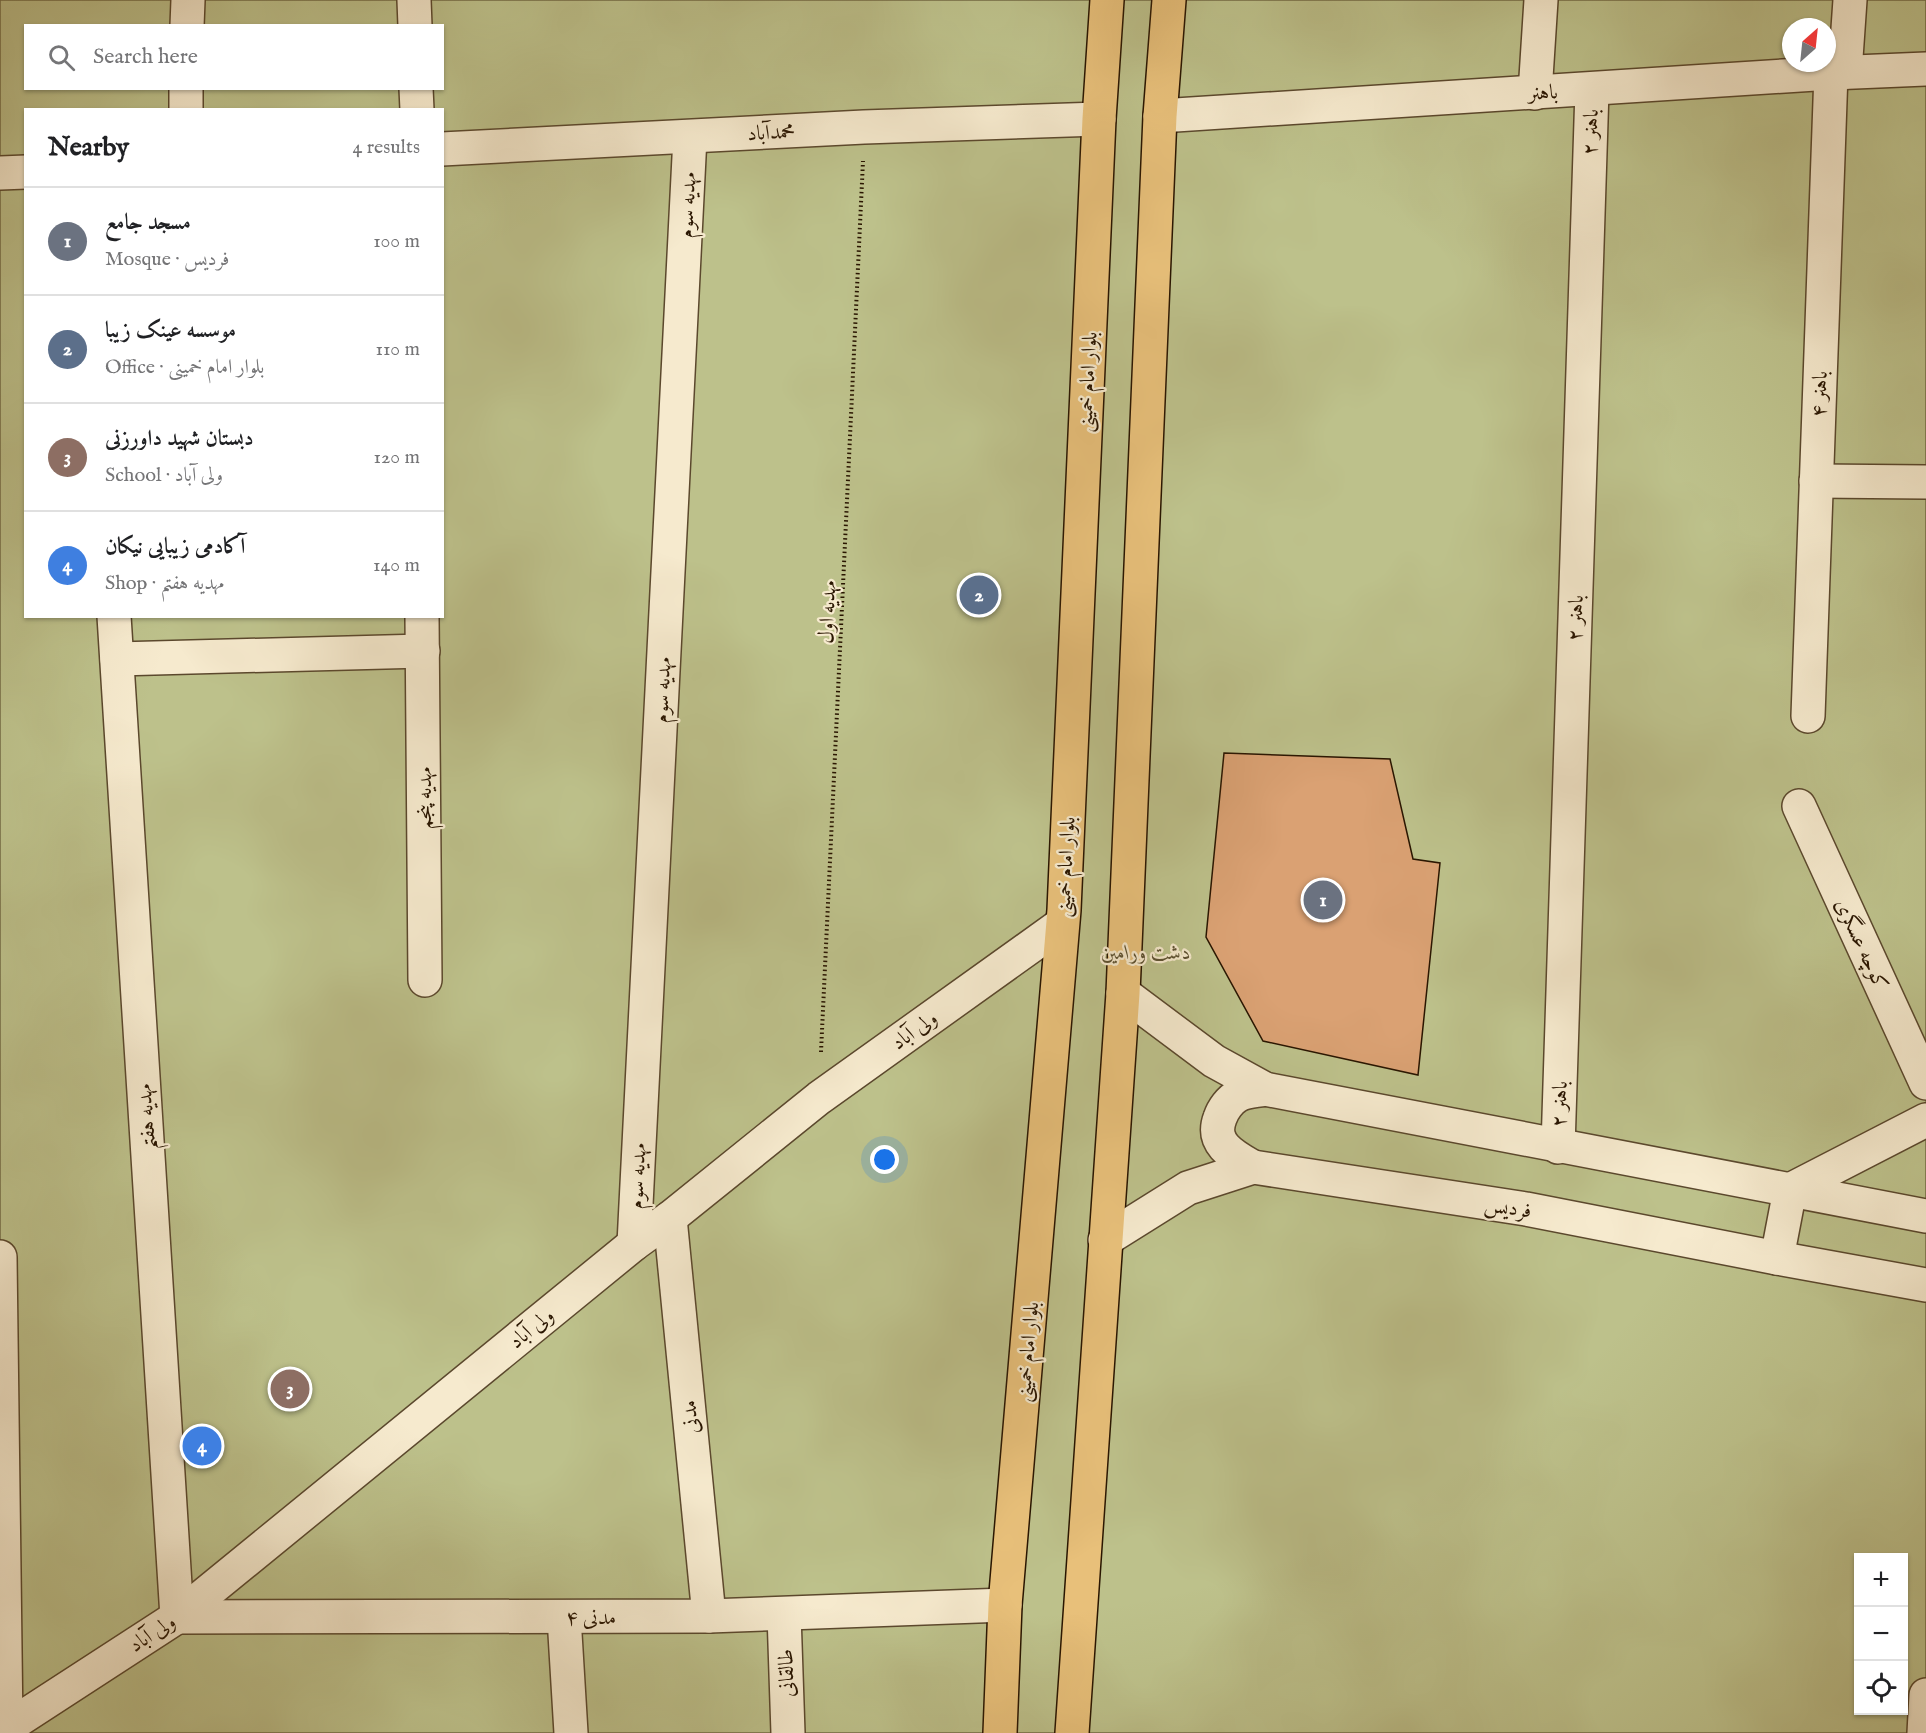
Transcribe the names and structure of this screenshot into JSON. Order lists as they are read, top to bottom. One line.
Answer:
{"streets":{"main road":["بلوار امام خمینی"],"street":["باهنر","محمدآباد","باهنر ۲","مهدیه سوم","باهنر ۴","مهدیه پنجم","کوچه عسگری","ولی آباد","مهدیه هفتم","فردیس","مدنی","مدنی ۴","طالقانی"],"path":["مهدیه اول"]},"crossings":[["باهنر","باهنر ۲"],["باهنر","باهنر ۴"],["محمدآباد","مهدیه سوم"],["محمدآباد","بلوار امام خمینی"],["محمدآباد","مهدیه اول"],["مهدیه سوم","ولی آباد"],["بلوار امام خمینی","ولی آباد"],["بلوار امام خمینی","مدنی ۴"],["مهدیه اول","ولی آباد"],["ولی آباد","مهدیه هفتم"],["ولی آباد","مدنی"],["ولی آباد","مدنی ۴"],["مهدیه هفتم","مدنی ۴"],["مدنی","مدنی ۴"],["مدنی ۴","طالقانی"]],"parks":["دشت ورامین"],"north":"top right","page":{"search":"Search here","heading":["Nearby","4 results"],"list":[{"mark":"1","name":"مسجد جامع","note":"Mosque · فردیس","value":"100 m"},{"mark":"2","name":"موسسه عینک زیبا","note":"Office · بلوار امام خمینی","value":"110 m"},{"mark":"3","name":"دبستان شهید داورزنی","note":"School · ولی آباد","value":"120 m"},{"mark":"4","name":"آکادمی زیبایی نیکان","note":"Shop · مهدیه هفتم","value":"140 m"}],"pins":["2","1","3","4"],"map_buttons":["+","−"]}}
